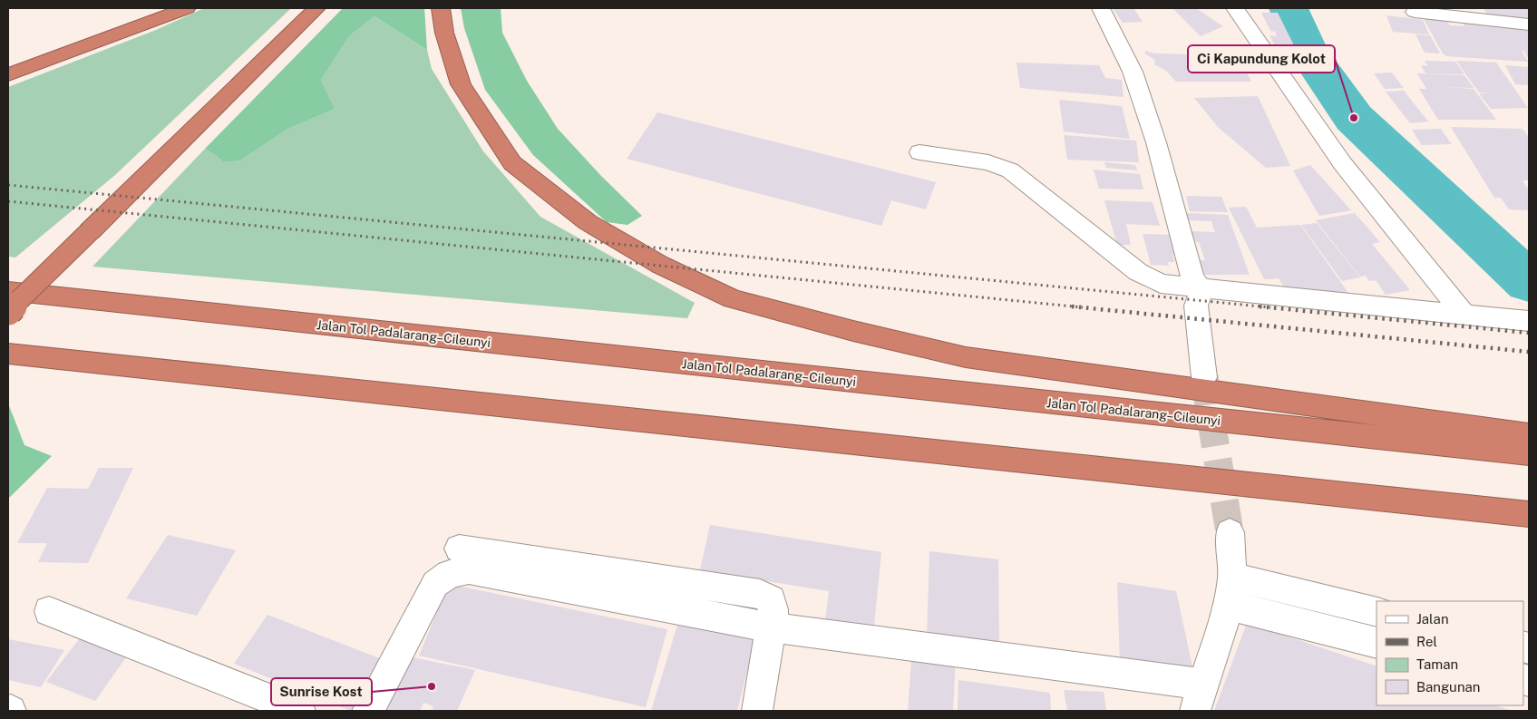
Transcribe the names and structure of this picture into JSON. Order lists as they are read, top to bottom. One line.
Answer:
{"streets":{"highway":["Jalan Tol Padalarang–Cileunyi"]},"places":["Ci Kapundung Kolot","Sunrise Kost"],"legend":["Jalan","Rel","Taman","Bangunan"]}
